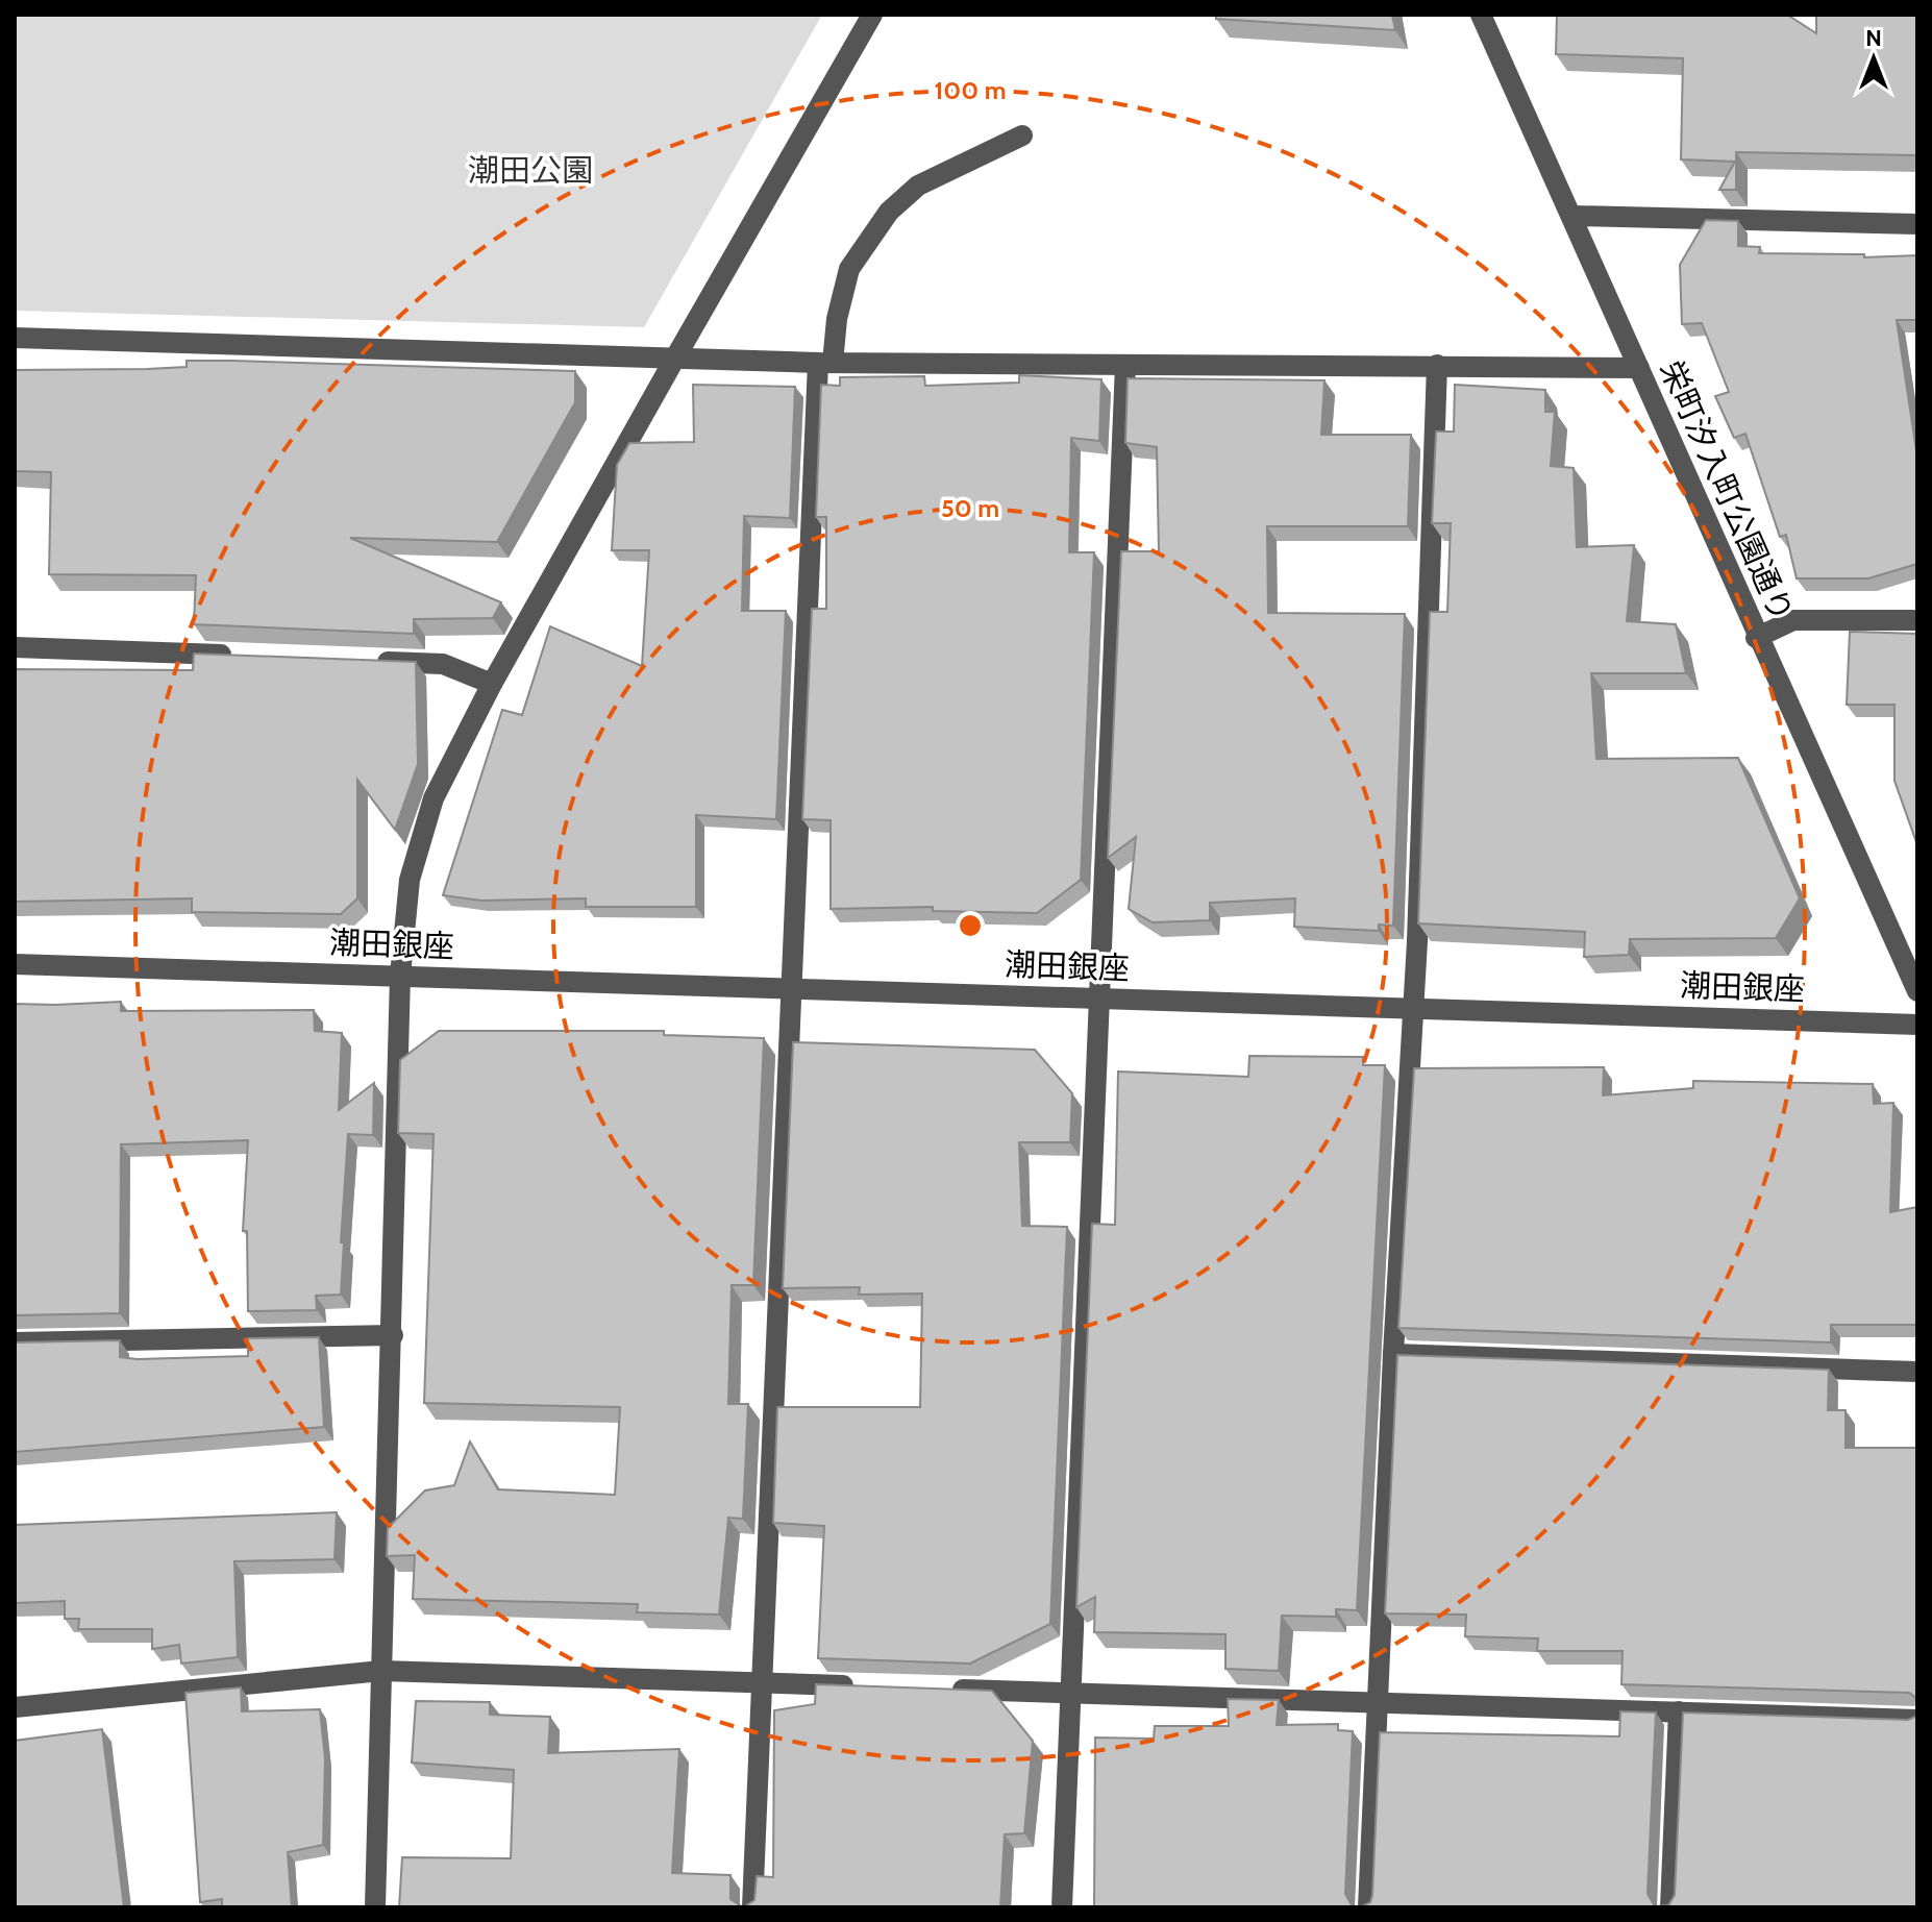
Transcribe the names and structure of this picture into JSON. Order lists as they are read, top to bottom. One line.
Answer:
{"streets":{"street":["栄町汐入町公園通り","潮田銀座"]},"parks":["潮田公園"],"north":"top","rings":["100 m","50 m"]}
